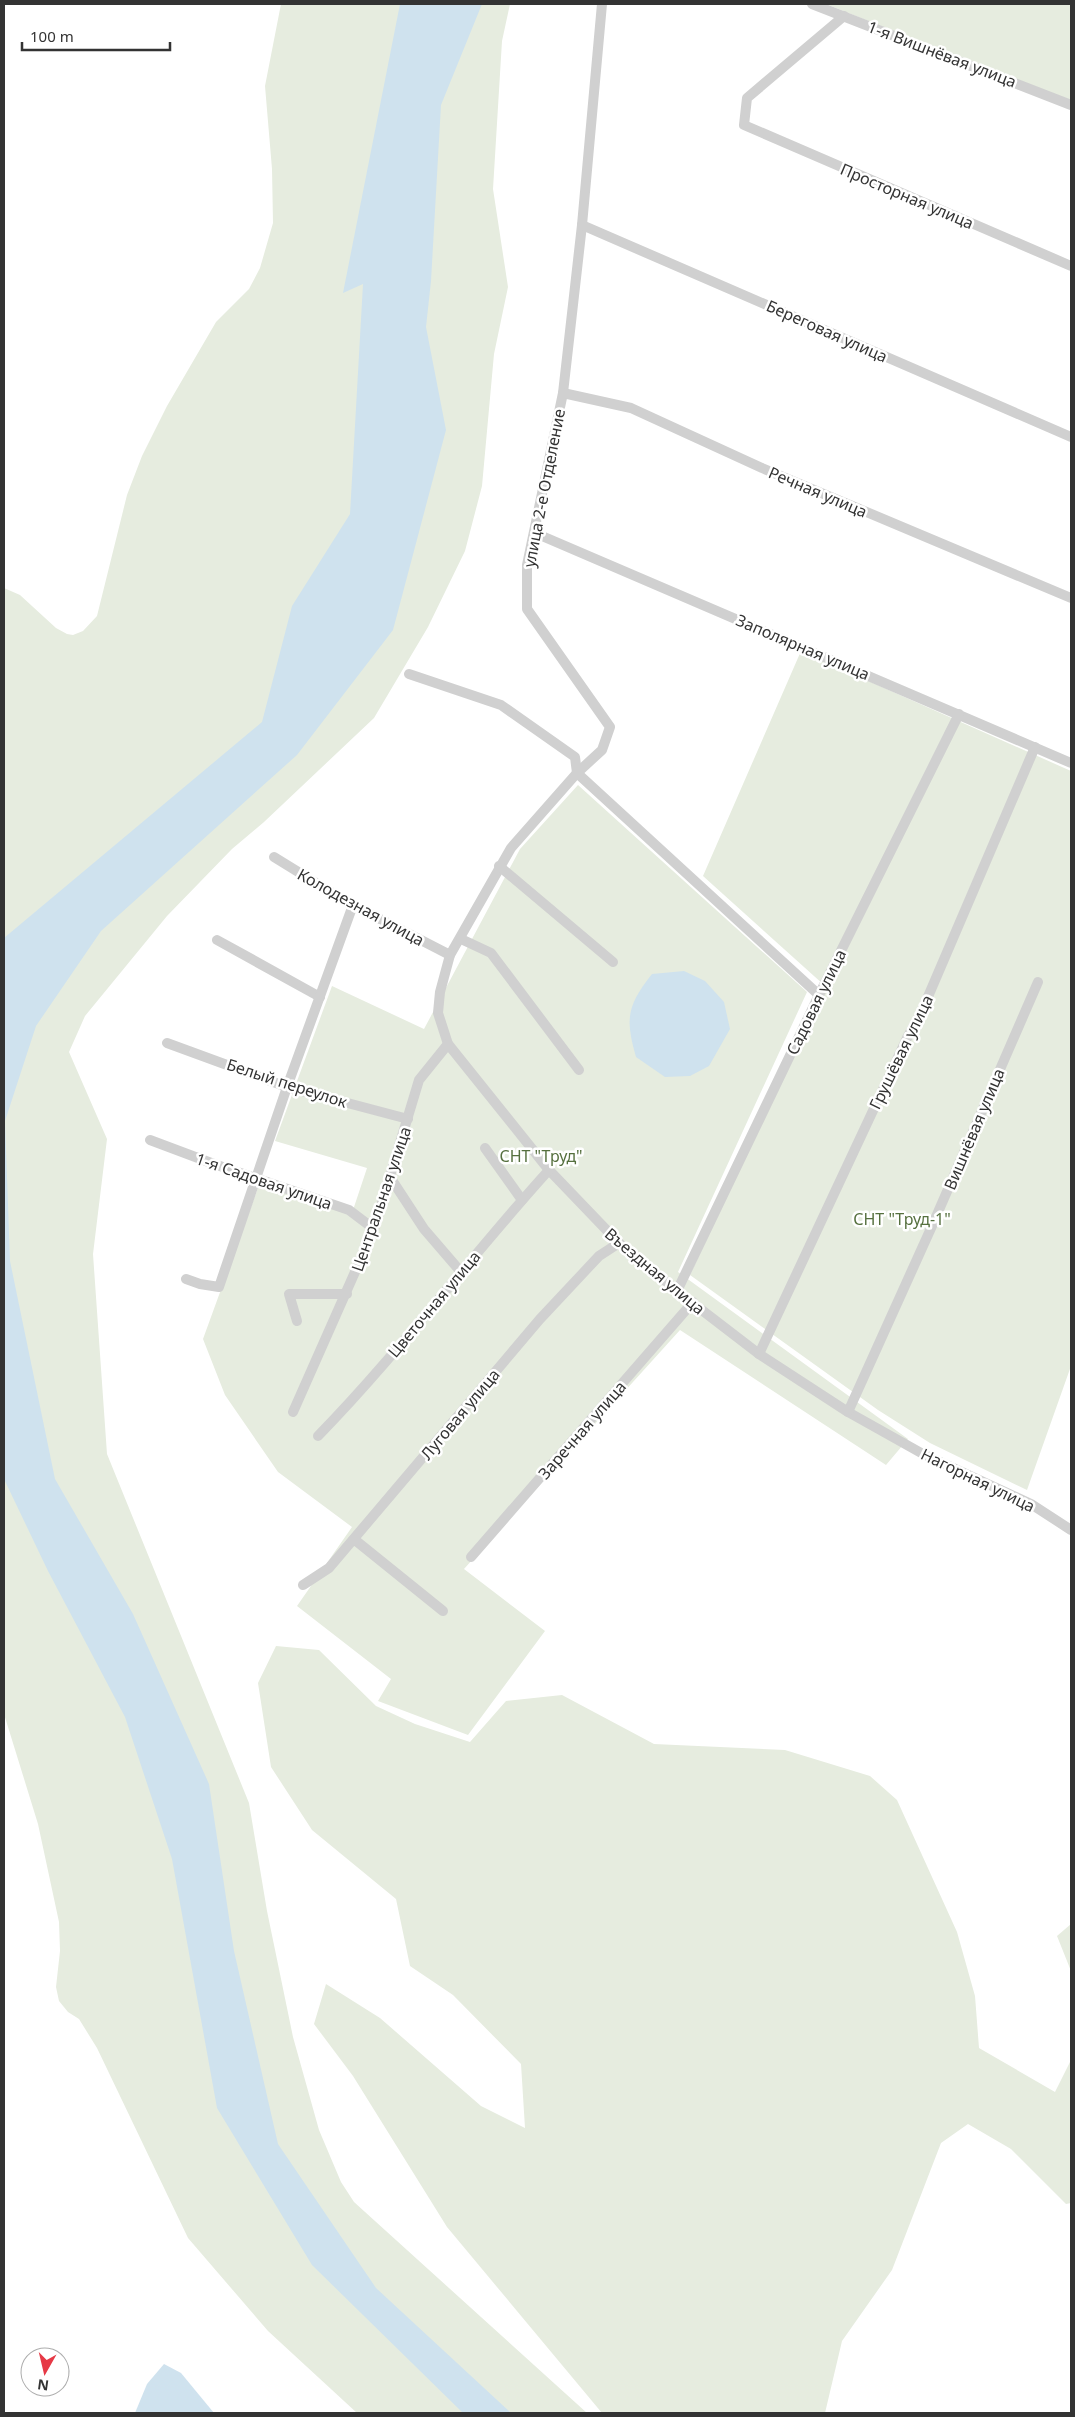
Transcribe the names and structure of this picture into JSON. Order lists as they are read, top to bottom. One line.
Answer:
{"streets":{"street":["1-я Вишнёвая улица","Просторная улица","Береговая улица","улица 2-е Отделение","Речная улица","Заполярная улица","Колодезная улица","Садовая улица","Грушёвая улица","Белый переулок","Вишнёвая улица","1-я Садовая улица","Центральная улица","Въездная улица","Цветочная улица","Луговая улица","Заречная улица","Нагорная улица"]},"crossings":[["1-я Вишнёвая улица","Просторная улица"],["Береговая улица","улица 2-е Отделение"],["улица 2-е Отделение","Речная улица"],["улица 2-е Отделение","Заполярная улица"],["улица 2-е Отделение","Колодезная улица"],["улица 2-е Отделение","Въездная улица"],["Заполярная улица","Садовая улица"],["Заполярная улица","Грушёвая улица"],["Колодезная улица","Въездная улица"],["Садовая улица","Въездная улица"],["Грушёвая улица","Въездная улица"],["Белый переулок","Центральная улица"],["Вишнёвая улица","Въездная улица"],["1-я Садовая улица","Центральная улица"],["Центральная улица","Въездная улица"],["Въездная улица","Цветочная улица"],["Въездная улица","Луговая улица"],["Въездная улица","Заречная улица"],["Въездная улица","Нагорная улица"]],"parks":["СНТ \"Труд\"","СНТ \"Труд-1\""],"scale_bar":"100 m","north":"bottom"}
